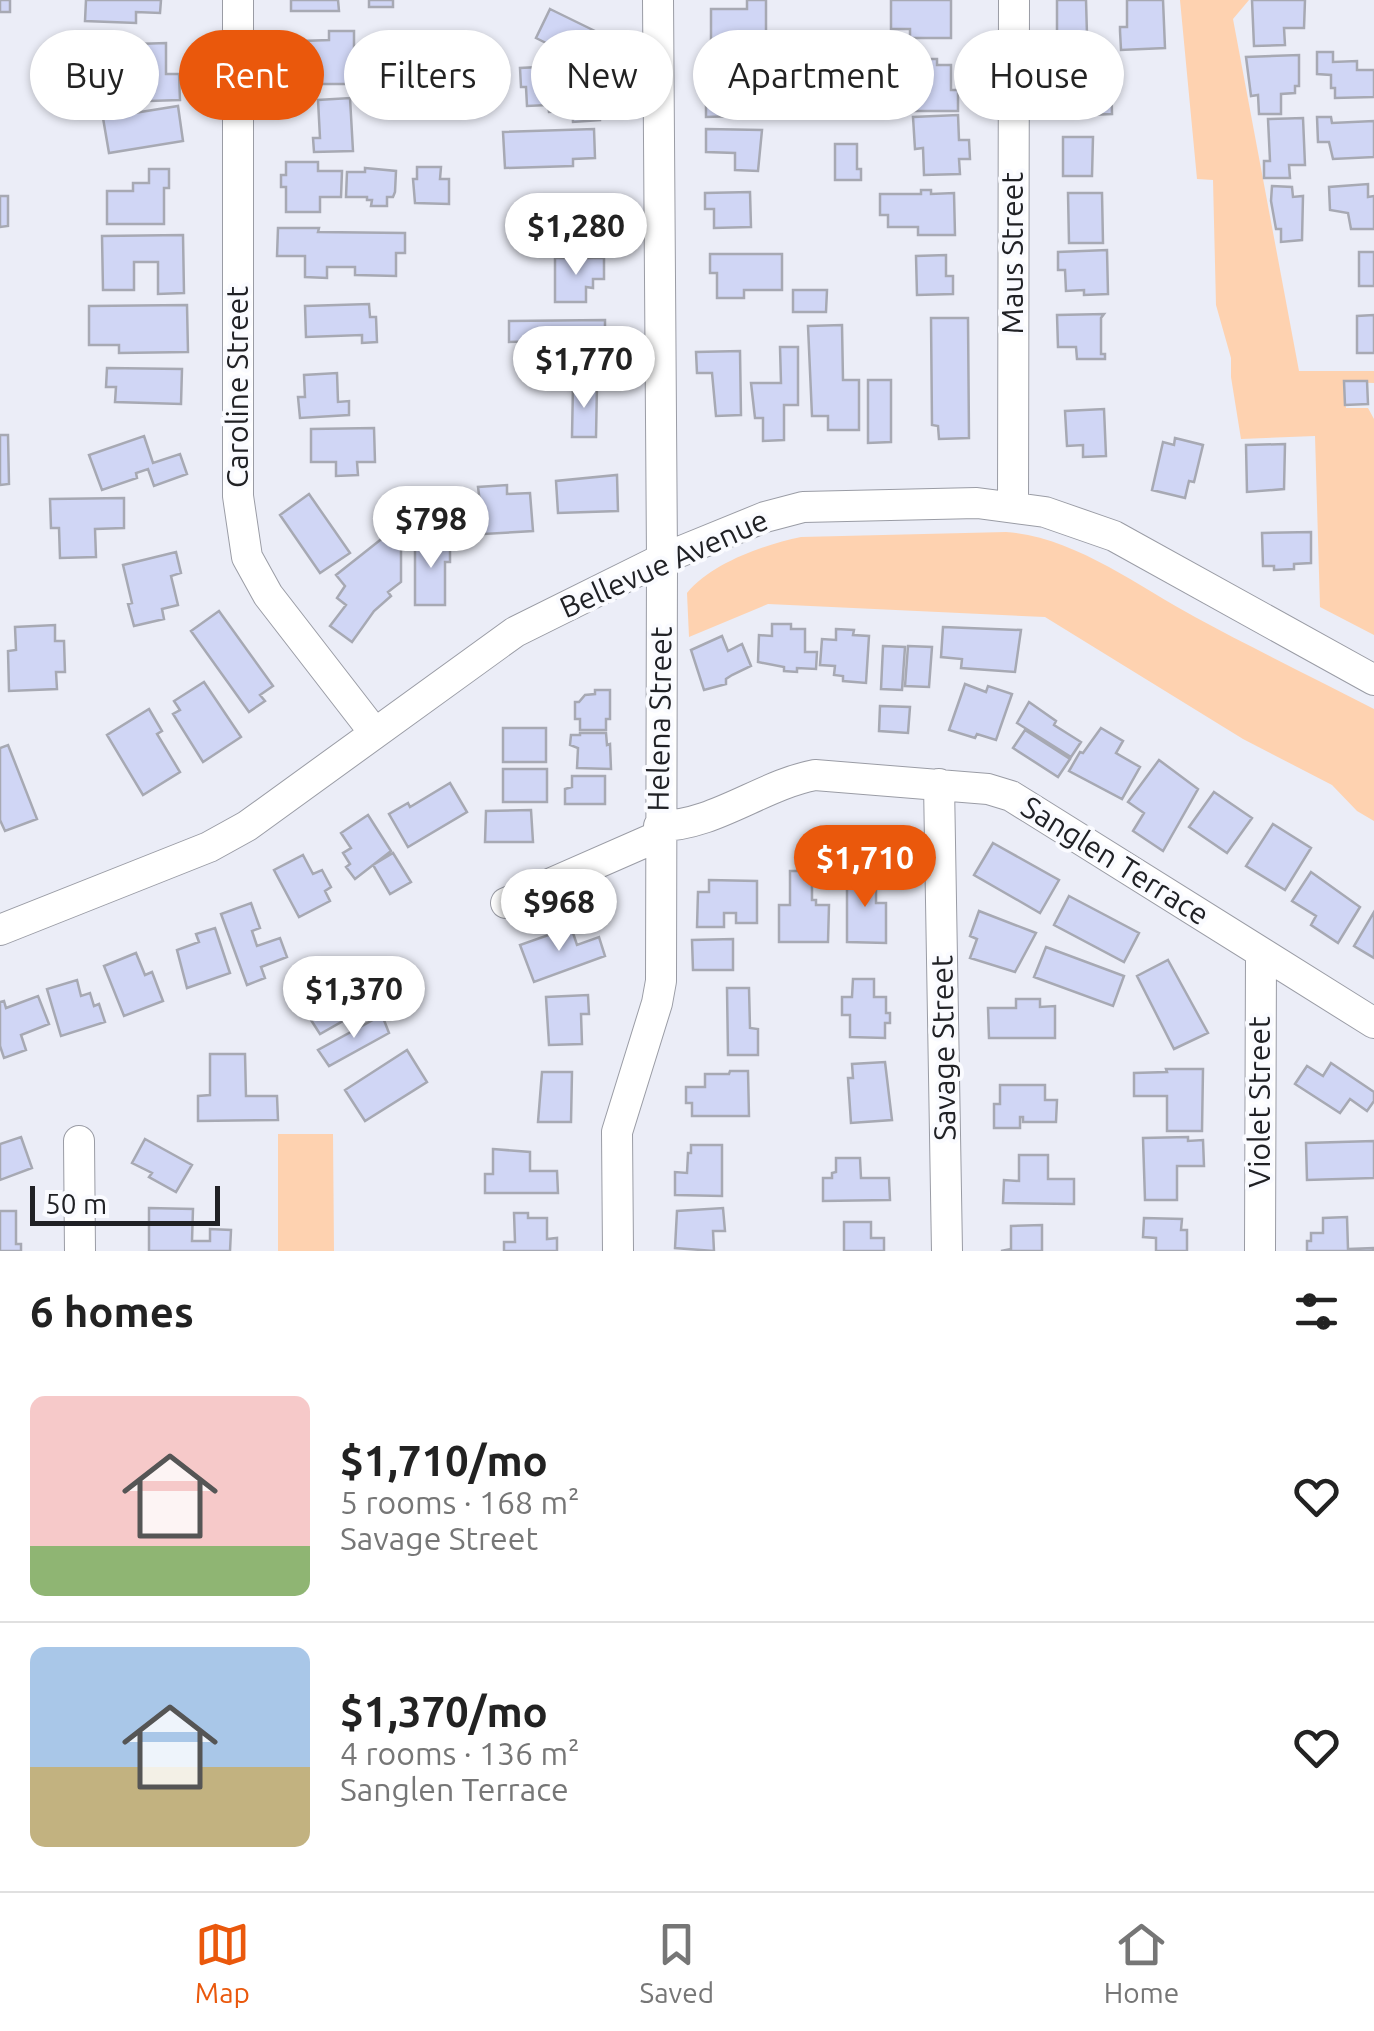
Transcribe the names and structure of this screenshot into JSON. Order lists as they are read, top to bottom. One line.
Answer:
{"streets":{"street":["Maus Street","Caroline Street","Bellevue Avenue","Helena Street","Sanglen Terrace","Savage Street","Violet Street"]},"crossings":[["Maus Street","Bellevue Avenue"],["Caroline Street","Bellevue Avenue"],["Bellevue Avenue","Helena Street"],["Helena Street","Sanglen Terrace"],["Sanglen Terrace","Savage Street"],["Sanglen Terrace","Violet Street"]],"scale_bar":"50 m","page":{"chip":["Buy","Rent","Filters","New","Apartment","House"],"price":["$1,280","$1,770","$798","$1,710","$968","$1,370"],"scale":"50 m","heading":"6 homes","list":[{"name":"$1,710/mo","note":"5 rooms · 168 m² · Savage Street"},{"name":"$1,370/mo","note":"4 rooms · 136 m² · Sanglen Terrace"}],"tabs":["Map","Saved","Home"]}}
